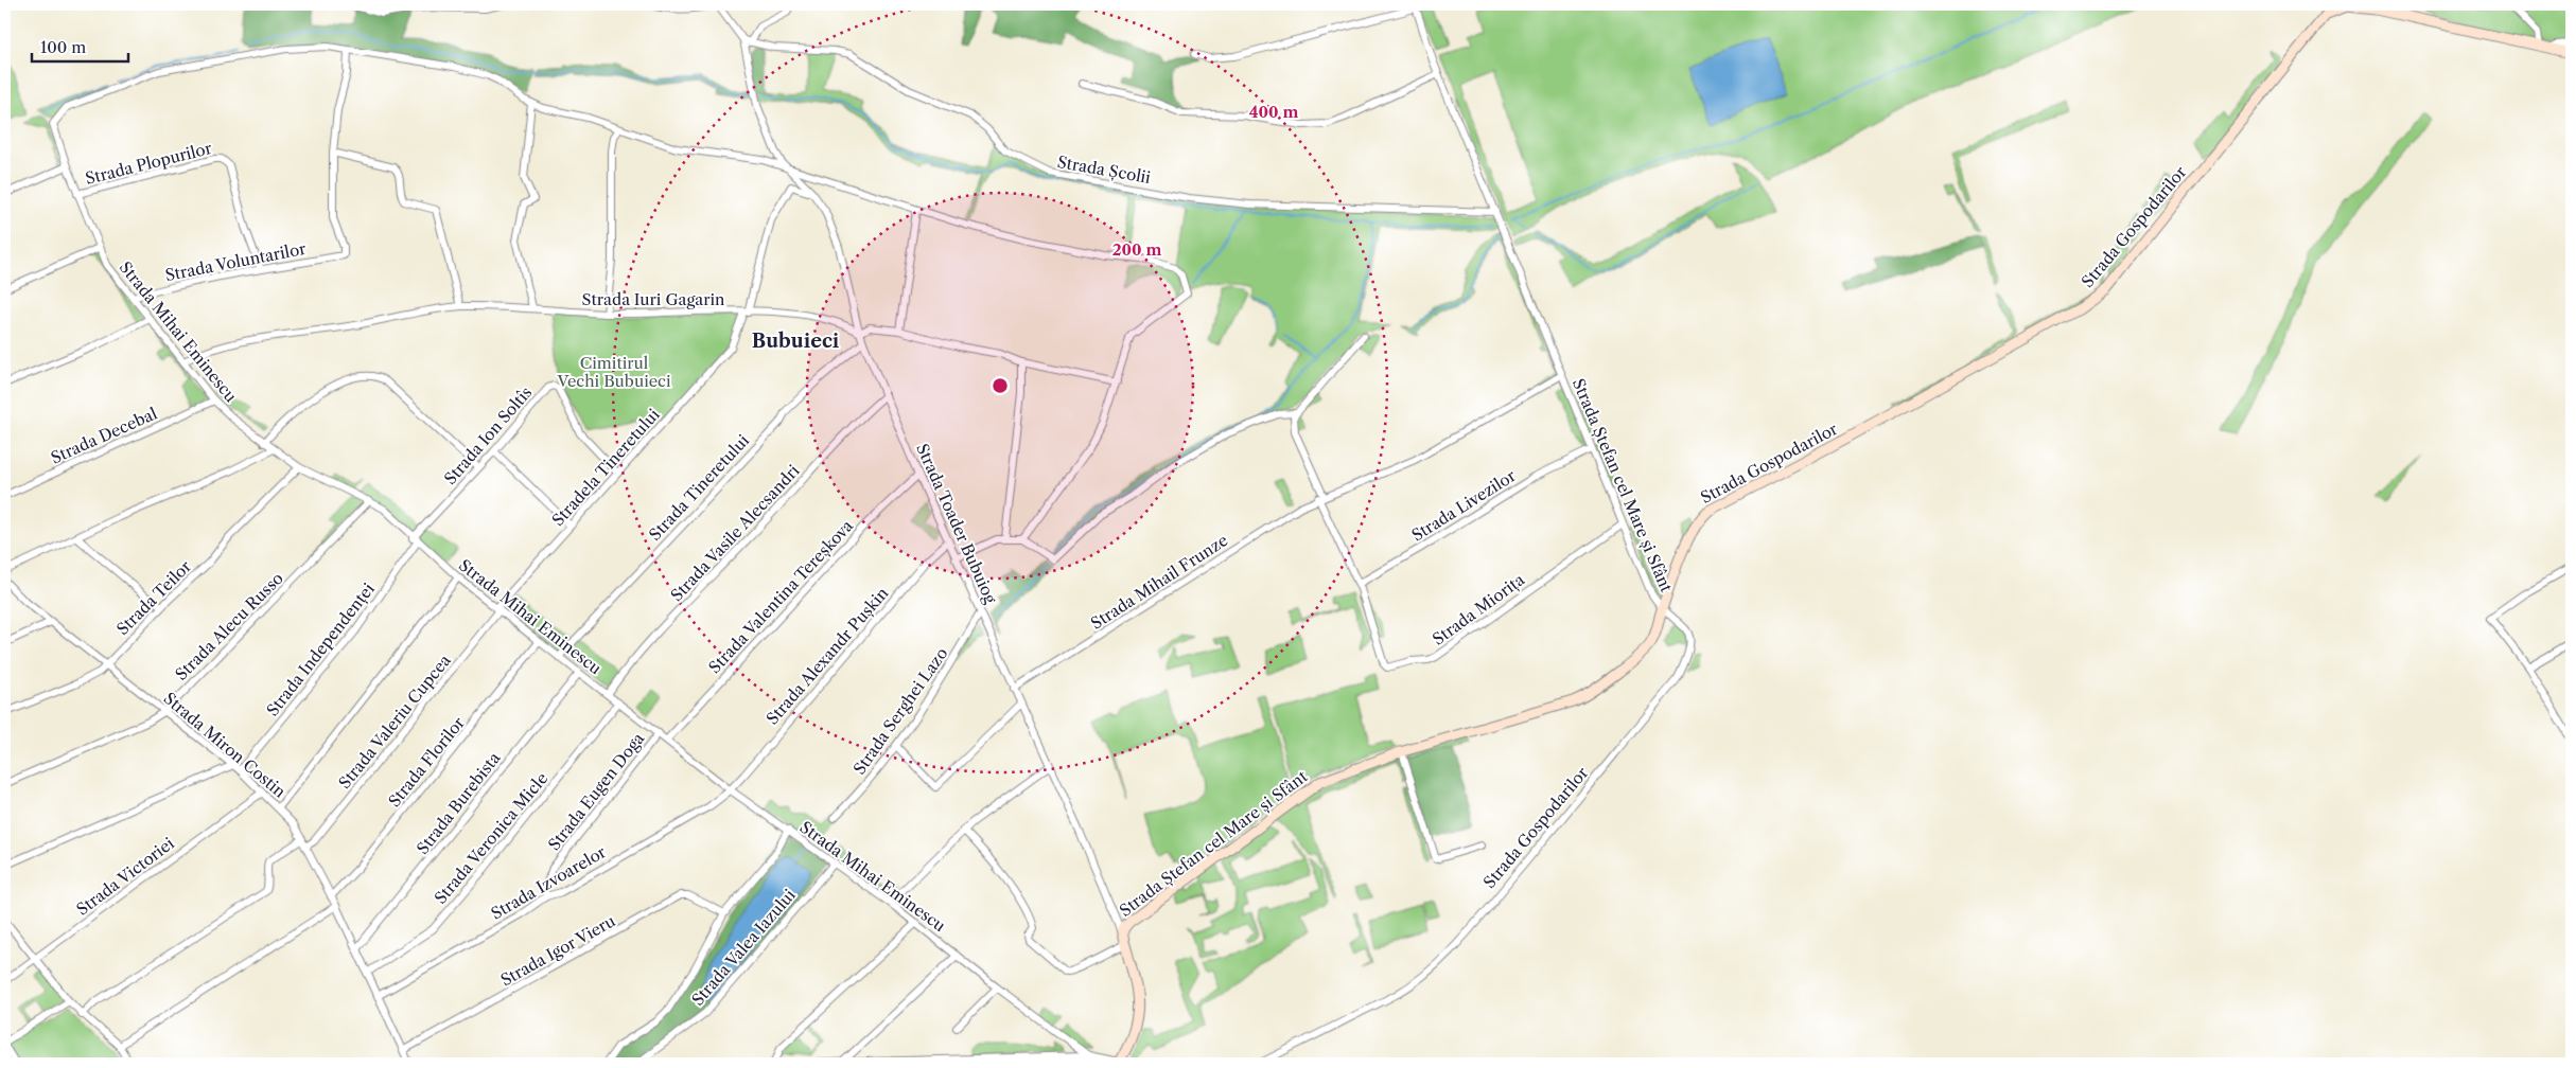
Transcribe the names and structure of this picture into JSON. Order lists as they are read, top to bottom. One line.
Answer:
{"streets":{"street":["Strada Plopurilor","Strada Școlii","Strada Gospodarilor","Strada Voluntarilor","Strada Iuri Gagarin","Strada Mihai Eminescu","Strada Decebal","Strada Ion Soltîs","Stradela Tineretului","Strada Ștefan cel Mare și Sfânt","Strada Tineretului","Strada Livezilor","Strada Toader Bubuiog","Strada Vasile Alecsandri","Strada Mihail Frunze","Strada Valentina Tereșkova","Strada Teilor","Strada Miorița","Strada Alecu Russo","Strada Independenței","Strada Alexandr Pușkin","Strada Serghei Lazo","Strada Valeriu Cupcea","Strada Miron Costin","Strada Florilor","Strada Eugen Doga","Strada Burebista","Strada Veronica Micle","Strada Victoriei","Strada Izvoarelor","Strada Valea Iazului","Strada Igor Vieru"]},"crossings":[["Strada Plopurilor","Strada Voluntarilor"],["Strada Plopurilor","Strada Mihai Eminescu"],["Strada Școlii","Strada Ștefan cel Mare și Sfânt"],["Strada Școlii","Strada Toader Bubuiog"],["Strada Gospodarilor","Strada Ștefan cel Mare și Sfânt"],["Strada Voluntarilor","Strada Mihai Eminescu"],["Strada Iuri Gagarin","Strada Mihai Eminescu"],["Strada Iuri Gagarin","Stradela Tineretului"],["Strada Iuri Gagarin","Strada Toader Bubuiog"],["Strada Mihai Eminescu","Strada Decebal"],["Strada Mihai Eminescu","Strada Ion Soltîs"],["Strada Mihai Eminescu","Stradela Tineretului"],["Strada Mihai Eminescu","Strada Tineretului"],["Strada Mihai Eminescu","Strada Vasile Alecsandri"],["Strada Mihai Eminescu","Strada Valentina Tereșkova"],["Strada Mihai Eminescu","Strada Teilor"],["Strada Mihai Eminescu","Strada Alecu Russo"],["Strada Mihai Eminescu","Strada Independenței"],["Strada Mihai Eminescu","Strada Alexandr Pușkin"],["Strada Mihai Eminescu","Strada Valeriu Cupcea"],["Strada Mihai Eminescu","Strada Florilor"],["Strada Mihai Eminescu","Strada Eugen Doga"],["Strada Mihai Eminescu","Strada Burebista"],["Strada Mihai Eminescu","Strada Veronica Micle"],["Strada Mihai Eminescu","Strada Izvoarelor"],["Strada Mihai Eminescu","Strada Valea Iazului"],["Strada Ion Soltîs","Stradela Tineretului"],["Strada Ion Soltîs","Strada Independenței"],["Stradela Tineretului","Strada Toader Bubuiog"],["Stradela Tineretului","Strada Valeriu Cupcea"],["Strada Ștefan cel Mare și Sfânt","Strada Livezilor"],["Strada Ștefan cel Mare și Sfânt","Strada Toader Bubuiog"],["Strada Ștefan cel Mare și Sfânt","Strada Mihail Frunze"],["Strada Ștefan cel Mare și Sfânt","Strada Miorița"],["Strada Tineretului","Strada Toader Bubuiog"],["Strada Livezilor","Strada Miorița"],["Strada Toader Bubuiog","Strada Vasile Alecsandri"],["Strada Toader Bubuiog","Strada Mihail Frunze"],["Strada Toader Bubuiog","Strada Valentina Tereșkova"],["Strada Toader Bubuiog","Strada Alexandr Pușkin"],["Strada Toader Bubuiog","Strada Serghei Lazo"],["Strada Teilor","Strada Miron Costin"],["Strada Alecu Russo","Strada Miron Costin"],["Strada Independenței","Strada Miron Costin"],["Strada Alexandr Pușkin","Strada Izvoarelor"],["Strada Valeriu Cupcea","Strada Miron Costin"],["Strada Miron Costin","Strada Florilor"],["Strada Miron Costin","Strada Burebista"],["Strada Miron Costin","Strada Veronica Micle"],["Strada Miron Costin","Strada Victoriei"],["Strada Miron Costin","Strada Izvoarelor"],["Strada Miron Costin","Strada Igor Vieru"],["Strada Eugen Doga","Strada Izvoarelor"],["Strada Valea Iazului","Strada Igor Vieru"]],"districts":["Bubuieci"],"parks":["Cimitirul Vechi Bubuieci"],"scale_bar":"100 m","rings":["400 m","200 m"]}
